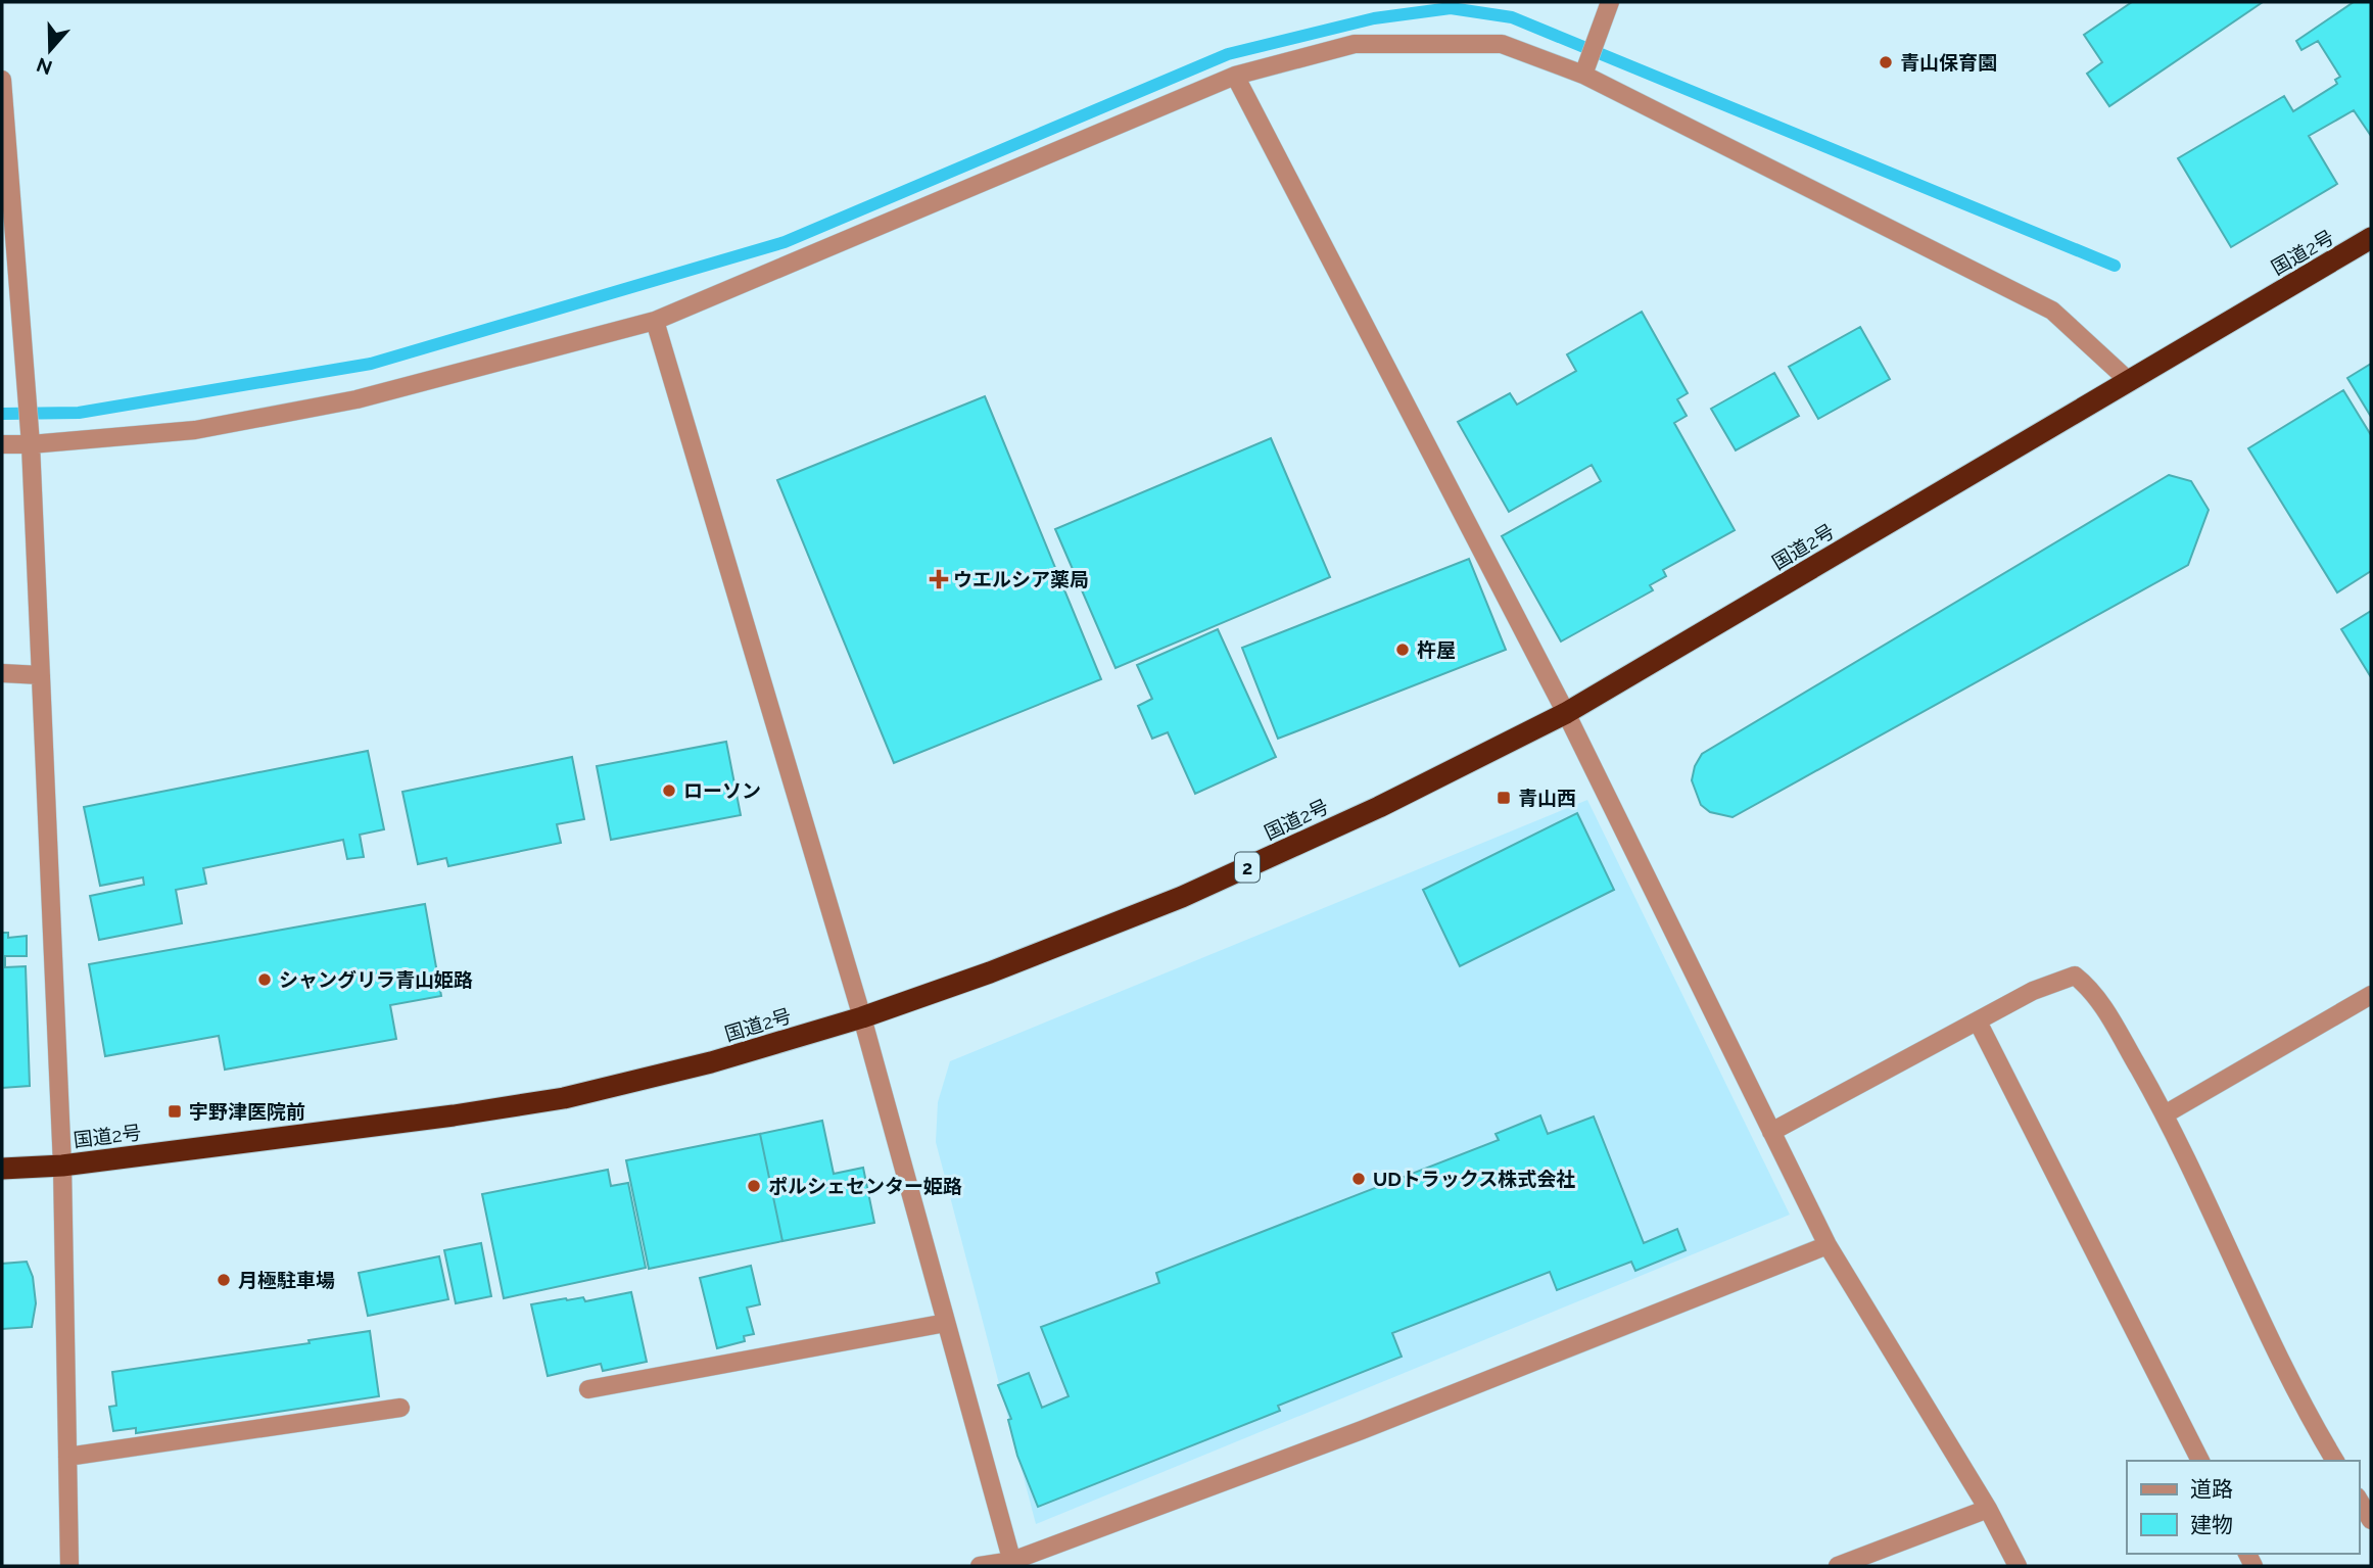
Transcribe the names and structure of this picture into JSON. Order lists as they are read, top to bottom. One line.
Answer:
{"streets":{"highway":["国道2号","2"]},"places":{"other":["青山保育園","杵屋","ローソン","シャングリラ青山姫路","UDトラックス株式会社","ポルシェセンター姫路","月極駐車場"],"health":["ウエルシア薬局"],"transit":["青山西","宇野津医院前"]},"legend":["道路","建物"],"north":"bottom"}
